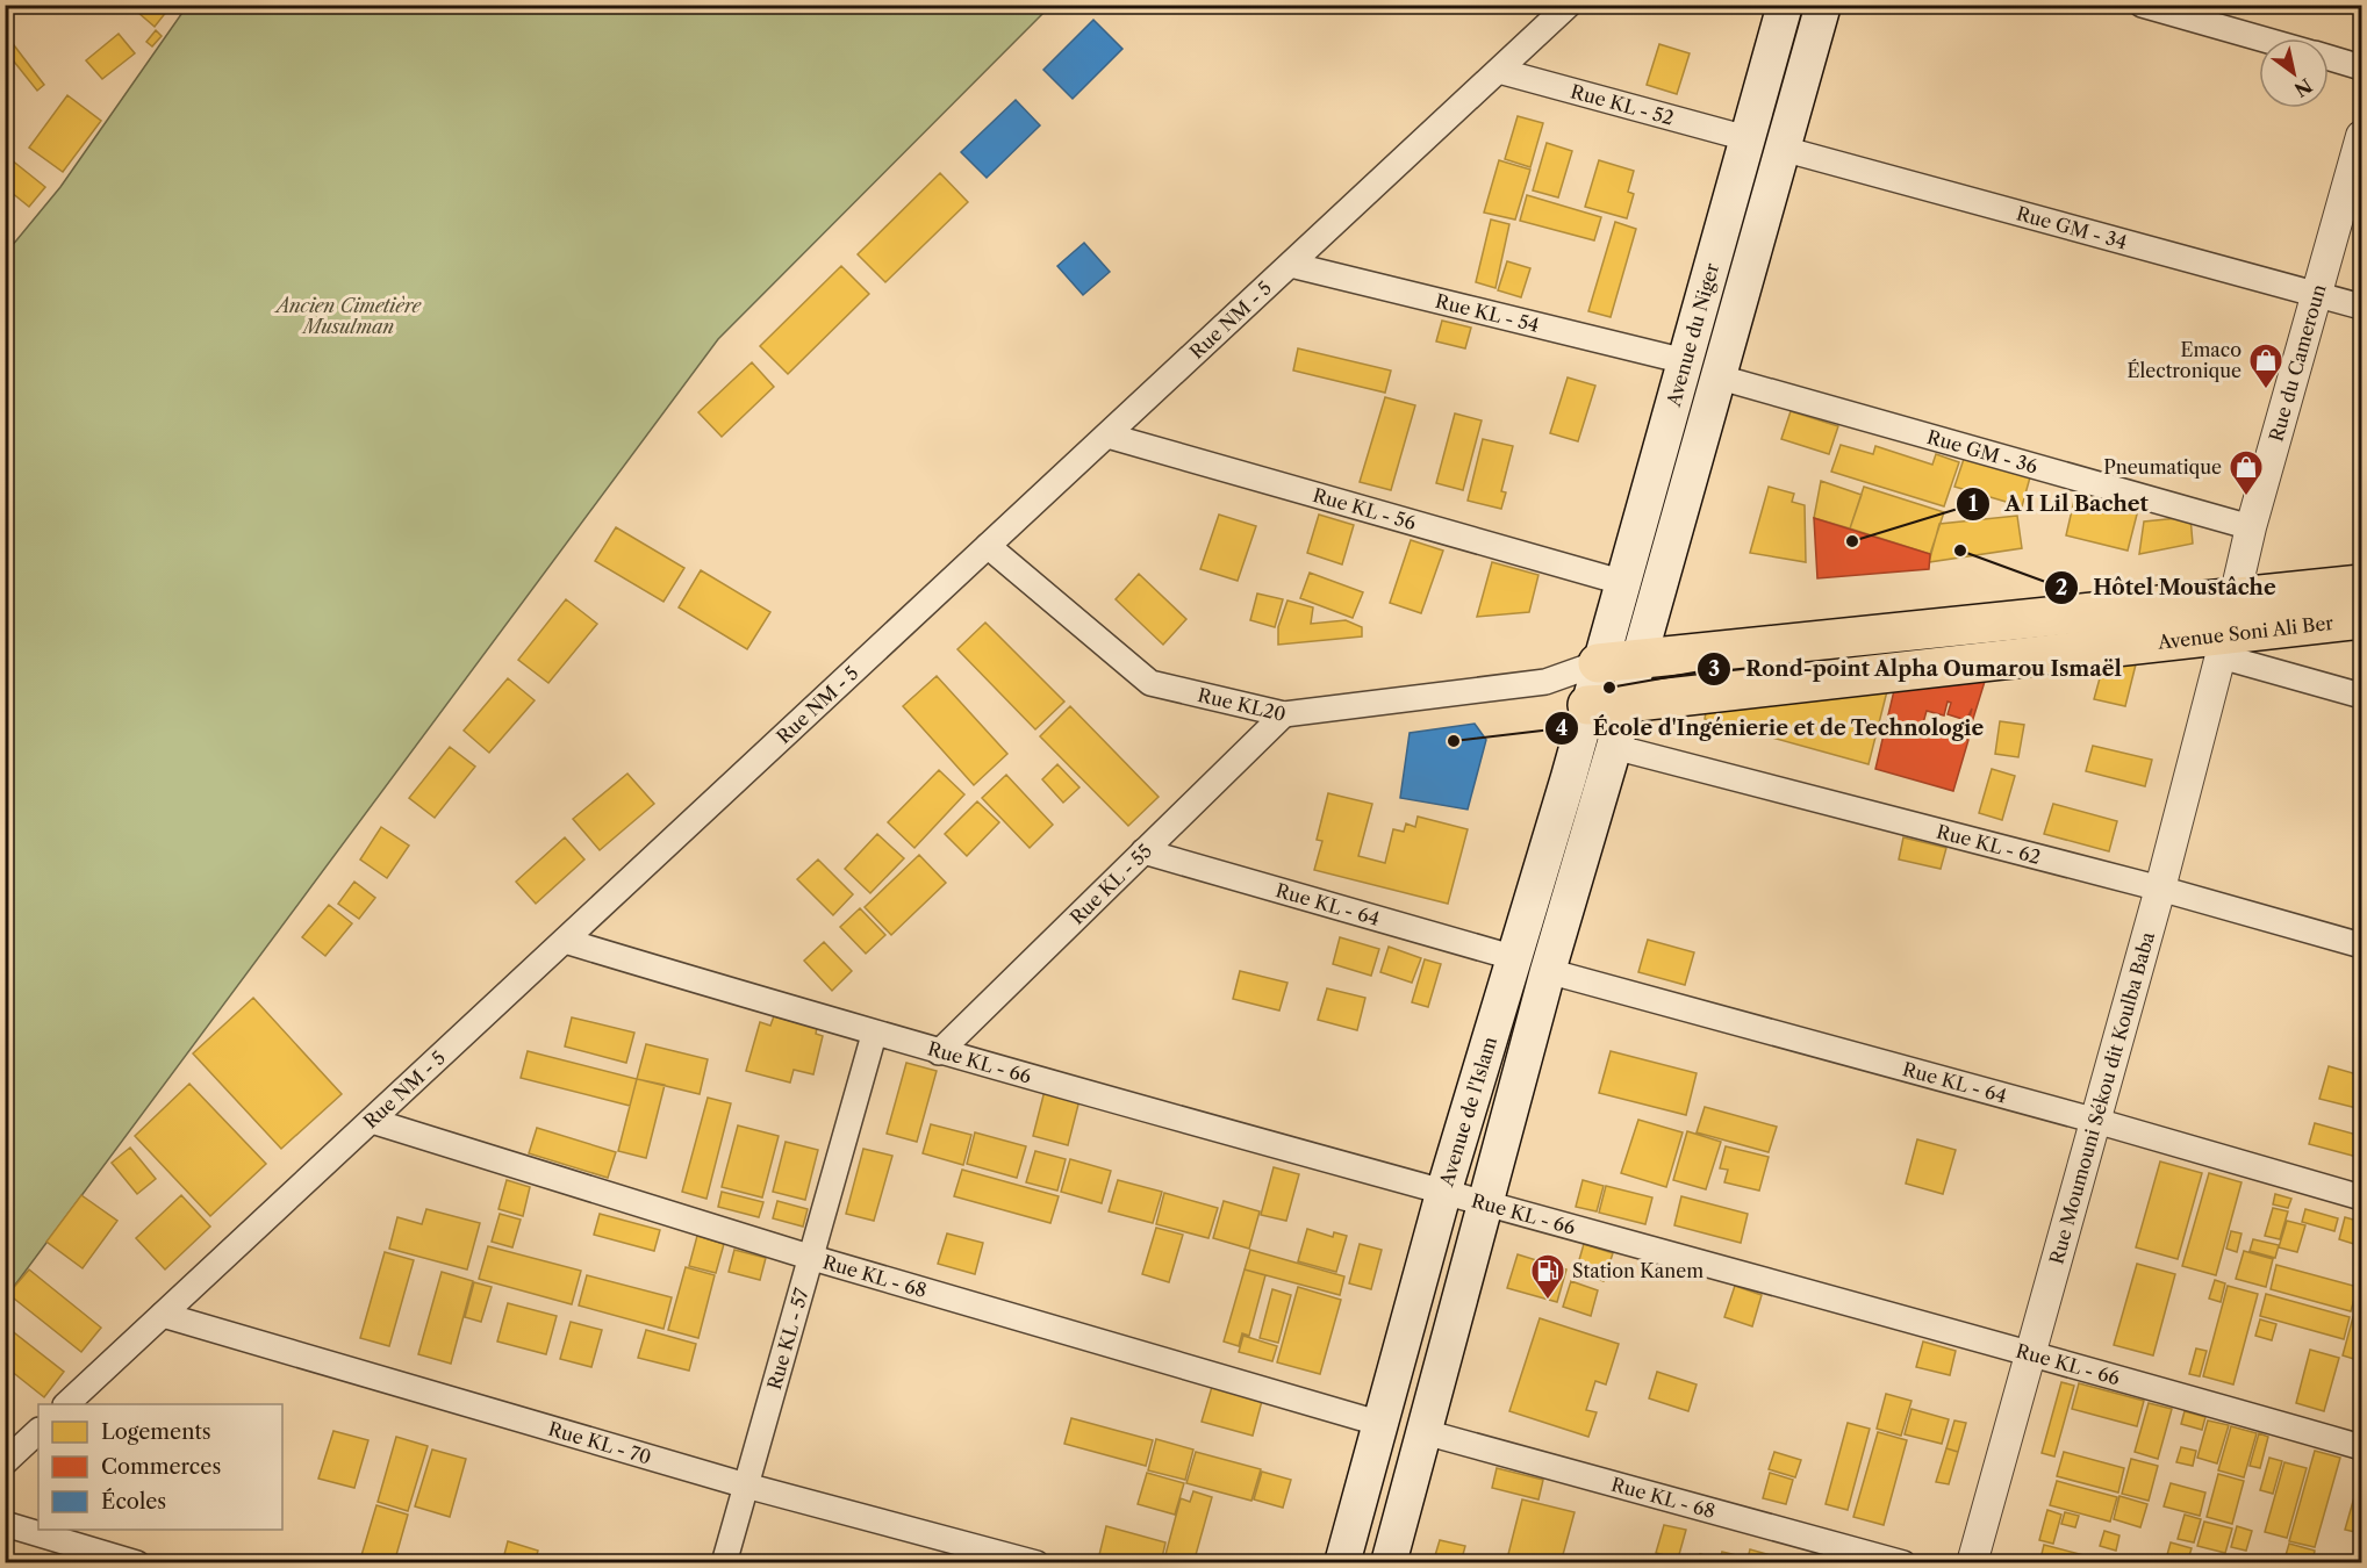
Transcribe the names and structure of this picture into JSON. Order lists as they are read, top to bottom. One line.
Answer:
{"streets":{"main road":["Avenue du Niger","Avenue Soni Ali Ber","Avenue de l'Islam"],"street":["Rue KL - 52","Rue GM - 34","Rue KL - 54","Rue NM - 5","Rue du Cameroun","Rue GM - 36","Rue KL - 56","Rue KL20","Rue KL - 62","Rue KL - 55","Rue KL - 64","Rue KL - 66","Rue Moumouni Sékou dit Koulba Baba","Rue KL - 68","Rue KL - 57","Rue KL - 70"]},"crossings":[["Rue KL - 52","Rue NM - 5"],["Rue KL - 52","Avenue du Niger"],["Rue GM - 34","Avenue du Niger"],["Rue GM - 34","Rue du Cameroun"],["Rue KL - 54","Rue NM - 5"],["Rue KL - 54","Avenue du Niger"],["Rue NM - 5","Rue KL - 56"],["Rue NM - 5","Rue KL20"],["Rue NM - 5","Rue KL - 66"],["Rue NM - 5","Rue KL - 68"],["Rue NM - 5","Rue KL - 70"],["Avenue du Niger","Rue GM - 36"],["Avenue du Niger","Rue KL - 56"],["Avenue du Niger","Avenue Soni Ali Ber"],["Avenue du Niger","Rue KL20"],["Avenue du Niger","Avenue de l'Islam"],["Rue du Cameroun","Rue GM - 36"],["Rue du Cameroun","Avenue Soni Ali Ber"],["Rue du Cameroun","Rue Moumouni Sékou dit Koulba Baba"],["Avenue Soni Ali Ber","Rue KL20"],["Avenue Soni Ali Ber","Rue Moumouni Sékou dit Koulba Baba"],["Avenue Soni Ali Ber","Avenue de l'Islam"],["Rue KL20","Rue KL - 55"],["Rue KL20","Avenue de l'Islam"],["Rue KL - 62","Rue Moumouni Sékou dit Koulba Baba"],["Rue KL - 62","Avenue de l'Islam"],["Rue KL - 55","Rue KL - 64"],["Rue KL - 55","Rue KL - 66"],["Rue KL - 64","Rue Moumouni Sékou dit Koulba Baba"],["Rue KL - 64","Avenue de l'Islam"],["Rue KL - 66","Rue Moumouni Sékou dit Koulba Baba"],["Rue KL - 66","Avenue de l'Islam"],["Rue KL - 66","Rue KL - 57"],["Avenue de l'Islam","Rue KL - 68"],["Rue KL - 68","Rue KL - 57"],["Rue KL - 57","Rue KL - 70"]],"parks":["Ancien Cimetière Musulman"],"places":{"shop":["Emaco Électronique","Pneumatique"],"other":["A I Lil Bachet","Hôtel Moustâche","Rond-point Alpha Oumarou Ismaël","École d'Ingénierie et de Technologie"],"fuel station":["Station Kanem"]},"legend":["Logements","Commerces","Écoles"],"north":"bottom right"}
